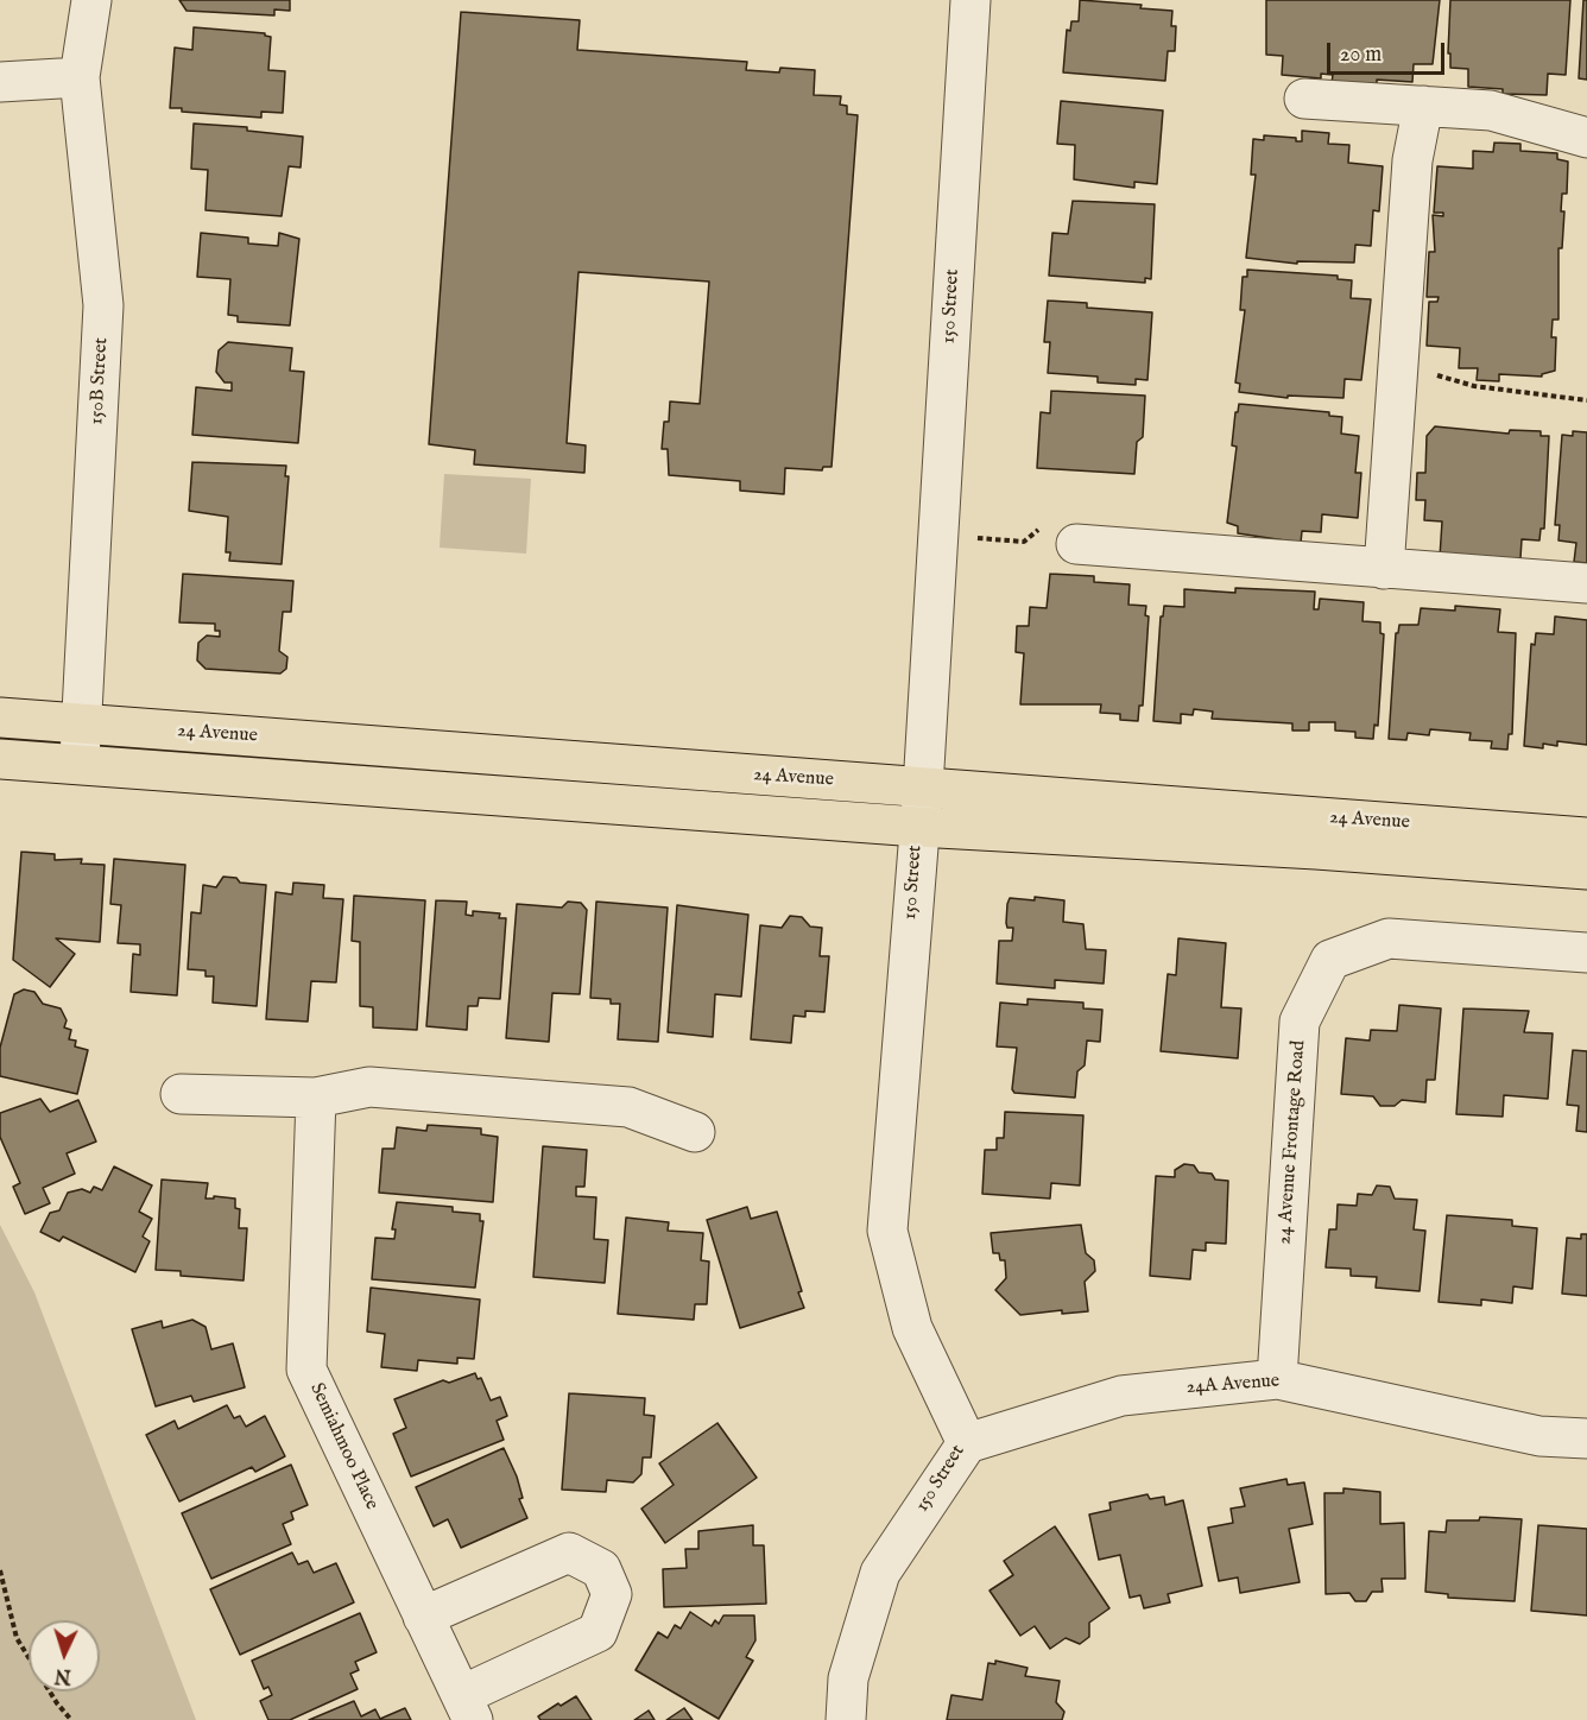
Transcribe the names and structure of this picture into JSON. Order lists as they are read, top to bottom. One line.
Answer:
{"streets":{"main road":["24 Avenue"],"street":["150 Street","150B Street","24 Avenue Frontage Road","24A Avenue","Semiahmoo Place"]},"crossings":[["150 Street","24 Avenue"],["150 Street","24A Avenue"],["150B Street","24 Avenue"],["24 Avenue Frontage Road","24A Avenue"]],"scale_bar":"20 m","north":"bottom"}
